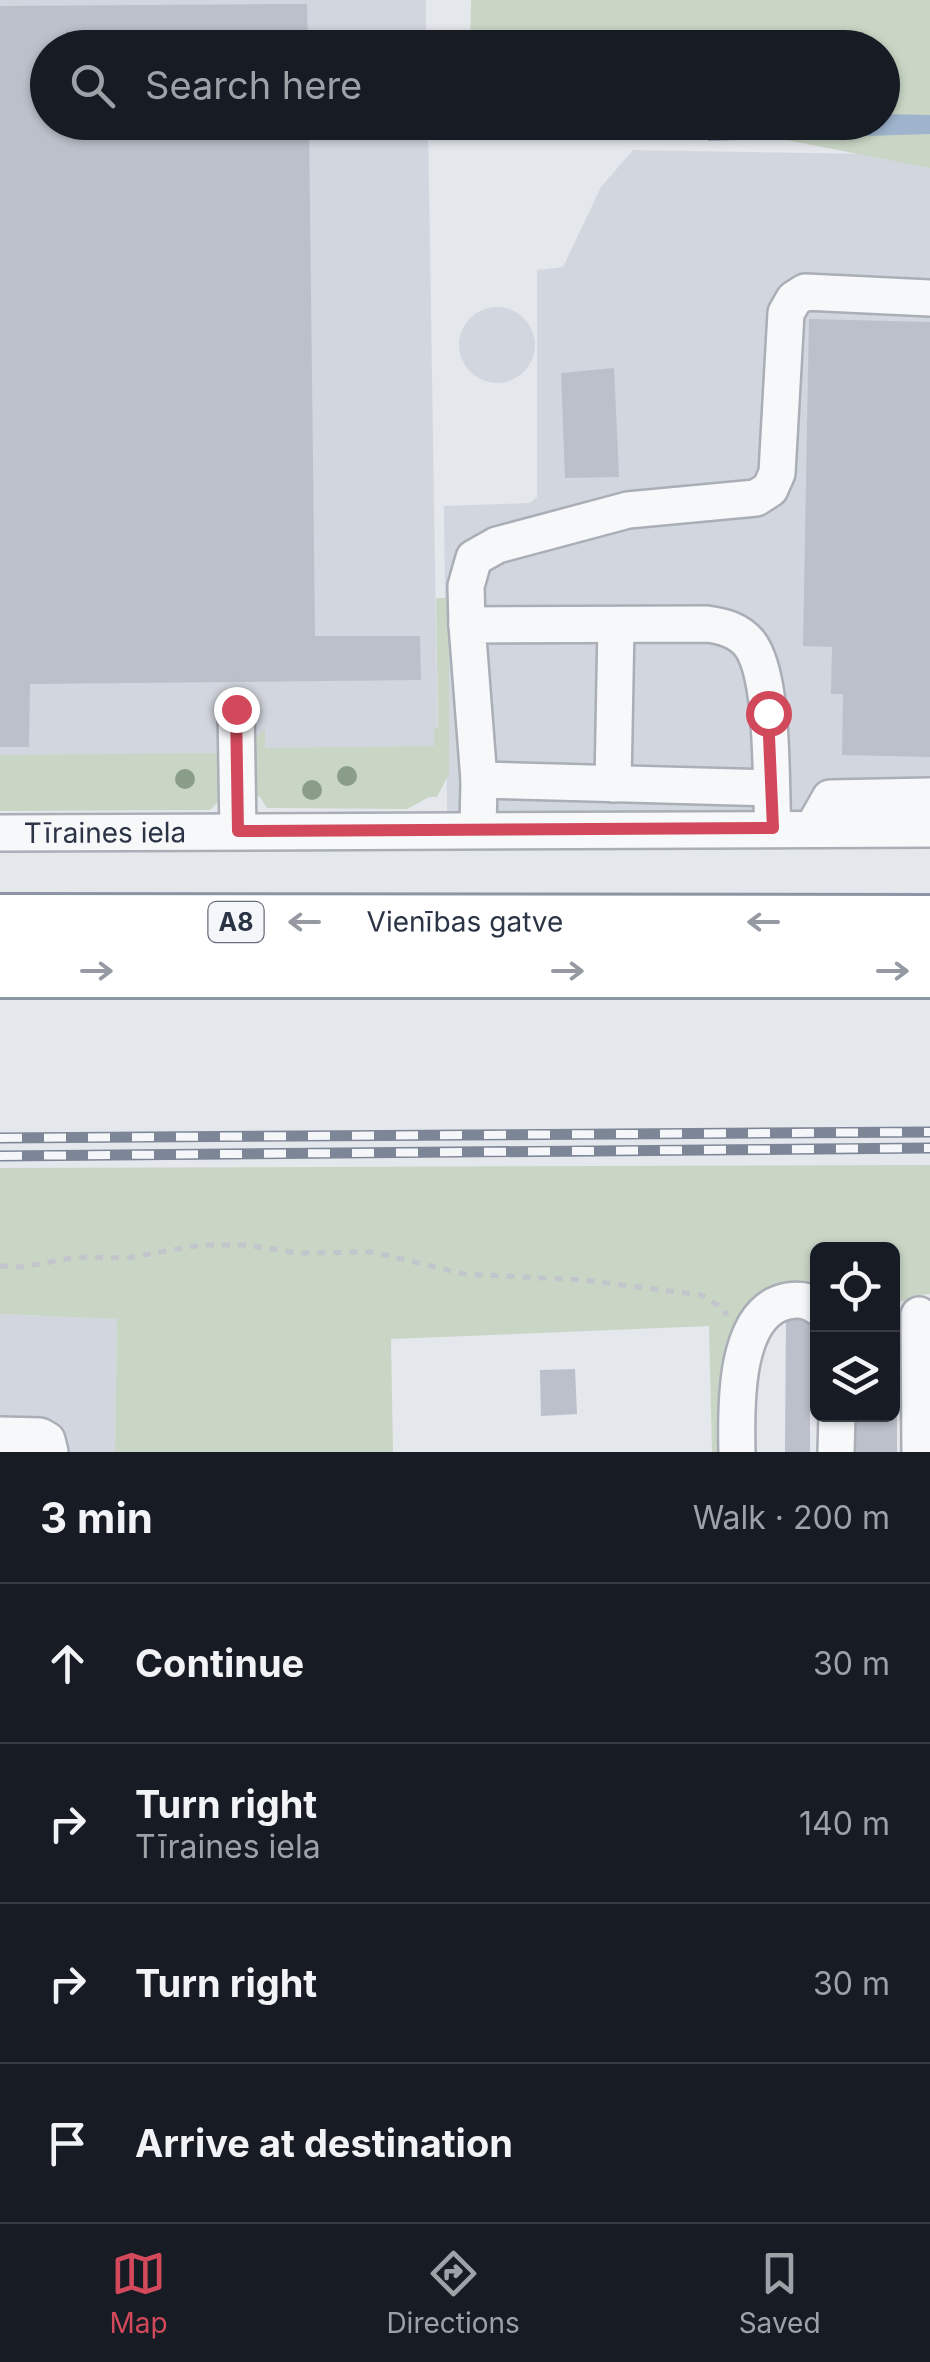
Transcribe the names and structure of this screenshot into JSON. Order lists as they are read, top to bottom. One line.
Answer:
{"streets":{"highway":["A8","Vienības gatve"],"street":["Tīraines iela"]},"page":{"search":"Search here","heading":["3 min","Walk · 200 m"],"list":[["Continue","30 m"],["Turn right","Tīraines iela","140 m"],["Turn right","30 m"],"Arrive at destination"],"nav":["Map","Directions","Saved"]}}
